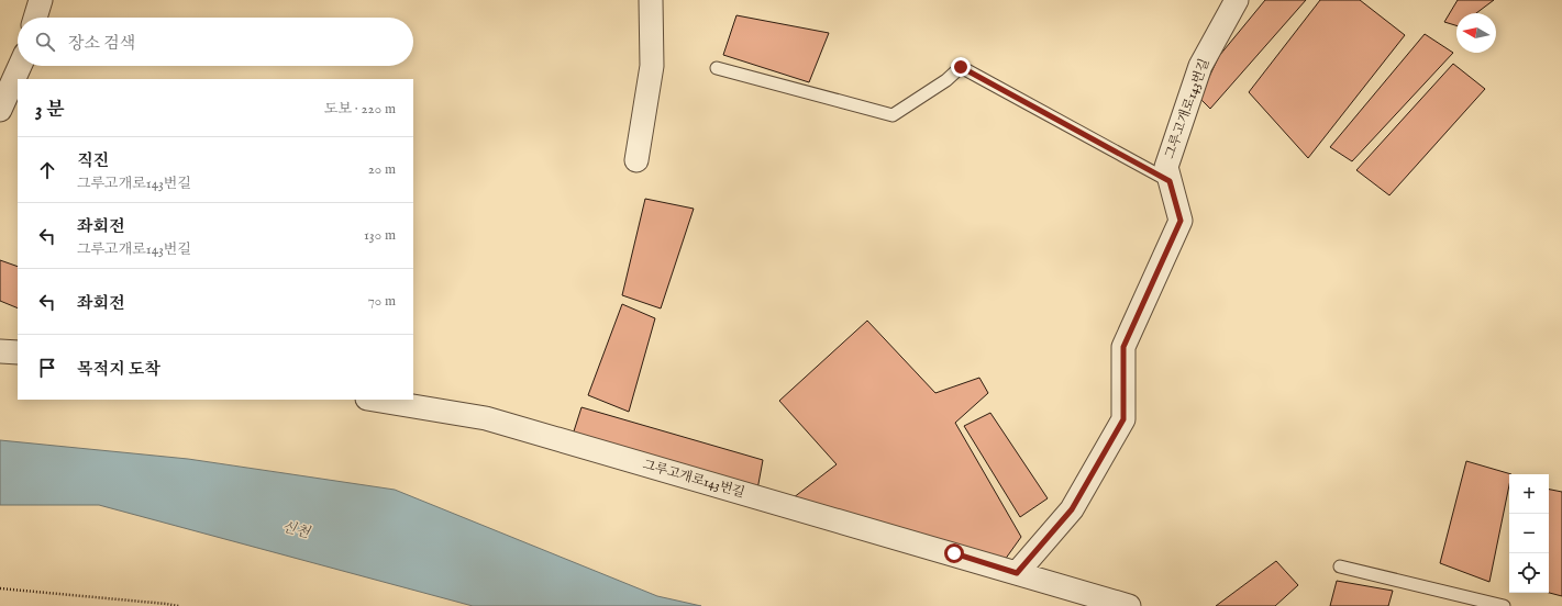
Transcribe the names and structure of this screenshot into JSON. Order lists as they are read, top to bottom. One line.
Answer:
{"streets":{"street":["그루고개로143번길"]},"water":["신천"],"north":"left","page":{"search":"장소 검색","heading":["3 분","도보 · 220 m"],"list":[["직진","그루고개로143번길","20 m"],["좌회전","그루고개로143번길","130 m"],["좌회전","70 m"],"목적지 도착"],"map_buttons":["+","−"]}}
